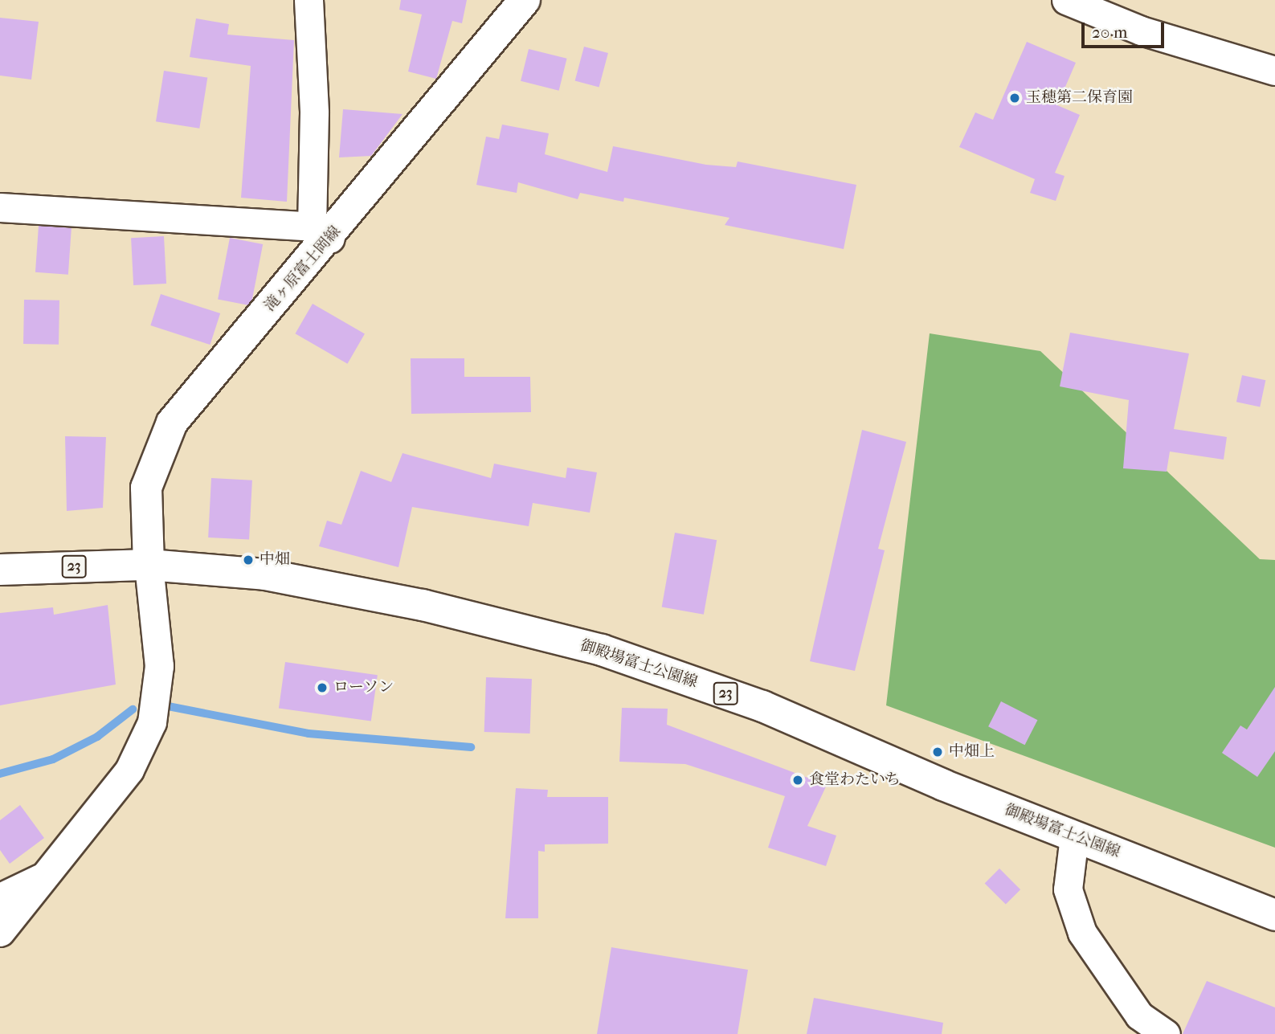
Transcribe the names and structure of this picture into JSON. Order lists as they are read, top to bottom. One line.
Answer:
{"streets":{"main road":["滝ヶ原富士岡線","23","御殿場富士公園線"]},"crossings":[["滝ヶ原富士岡線","御殿場富士公園線"]],"places":["玉穂第二保育園","中畑","ローソン","中畑上","食堂わたいち"],"scale_bar":"20 m"}
